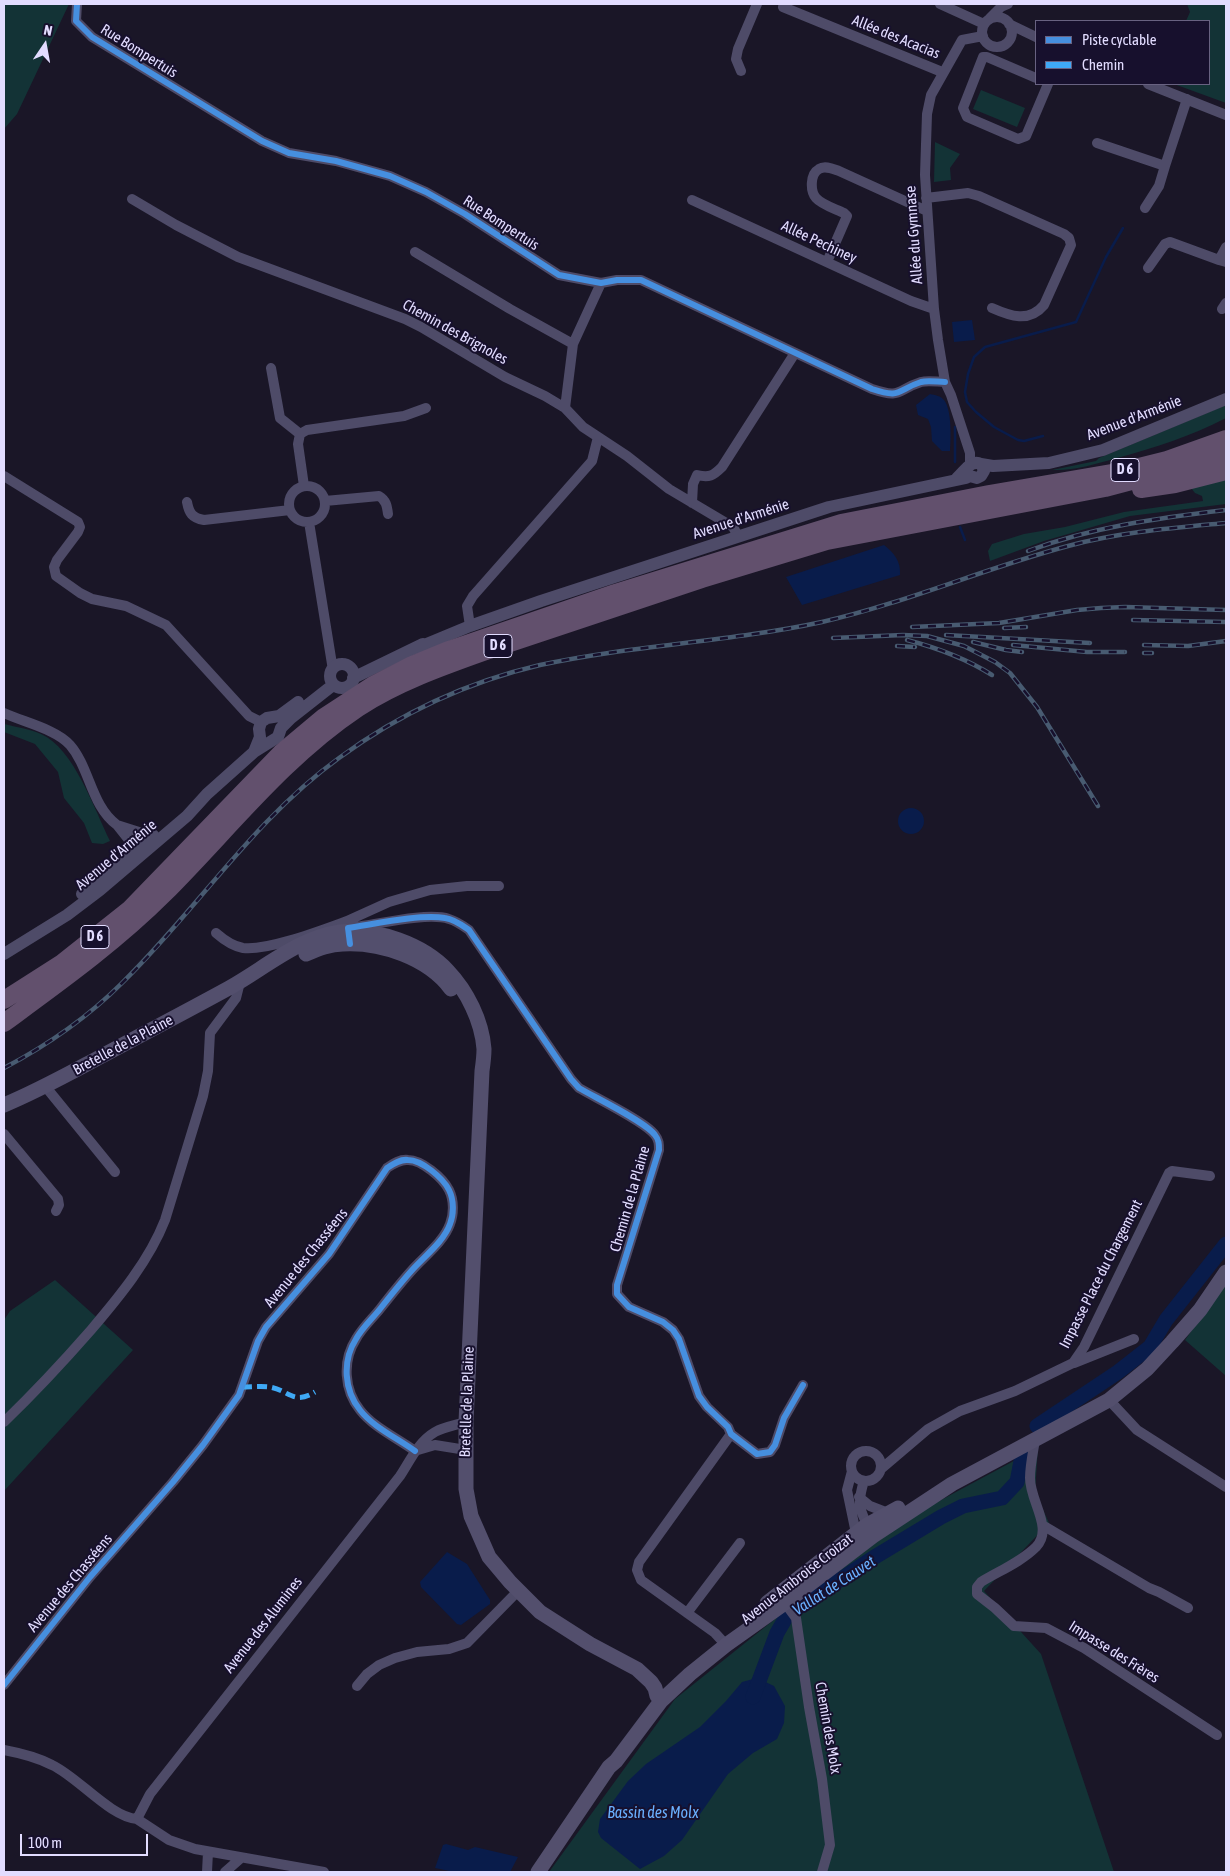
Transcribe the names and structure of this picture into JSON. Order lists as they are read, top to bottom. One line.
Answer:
{"streets":{"highway":["D 6"],"main road":["Bretelle de la Plaine","Avenue Ambroise Croizat"],"street":["Allée des Acacias","Rue Bompertuis","Allée du Gymnase","Allée Pechiney","Chemin des Brignoles","Avenue d'Arménie","Chemin de la Plaine","Avenue des Chasséens","Impasse Place du Chargement","Avenue des Alumines","Impasse des Frères","Chemin des Molx"]},"crossings":[["Allée des Acacias","Allée du Gymnase"],["Rue Bompertuis","Allée du Gymnase"],["Allée du Gymnase","Allée Pechiney"],["Allée du Gymnase","Avenue d'Arménie"],["Chemin des Brignoles","Avenue d'Arménie"],["Bretelle de la Plaine","Chemin de la Plaine"],["Bretelle de la Plaine","Avenue Ambroise Croizat"],["Bretelle de la Plaine","Avenue des Alumines"],["Avenue des Chasséens","Avenue des Alumines"],["Avenue Ambroise Croizat","Chemin des Molx"]],"water":["Vallat de Cauvet","Bassin des Molx"],"legend":["Piste cyclable","Chemin"],"scale_bar":"100 m","north":"top"}
